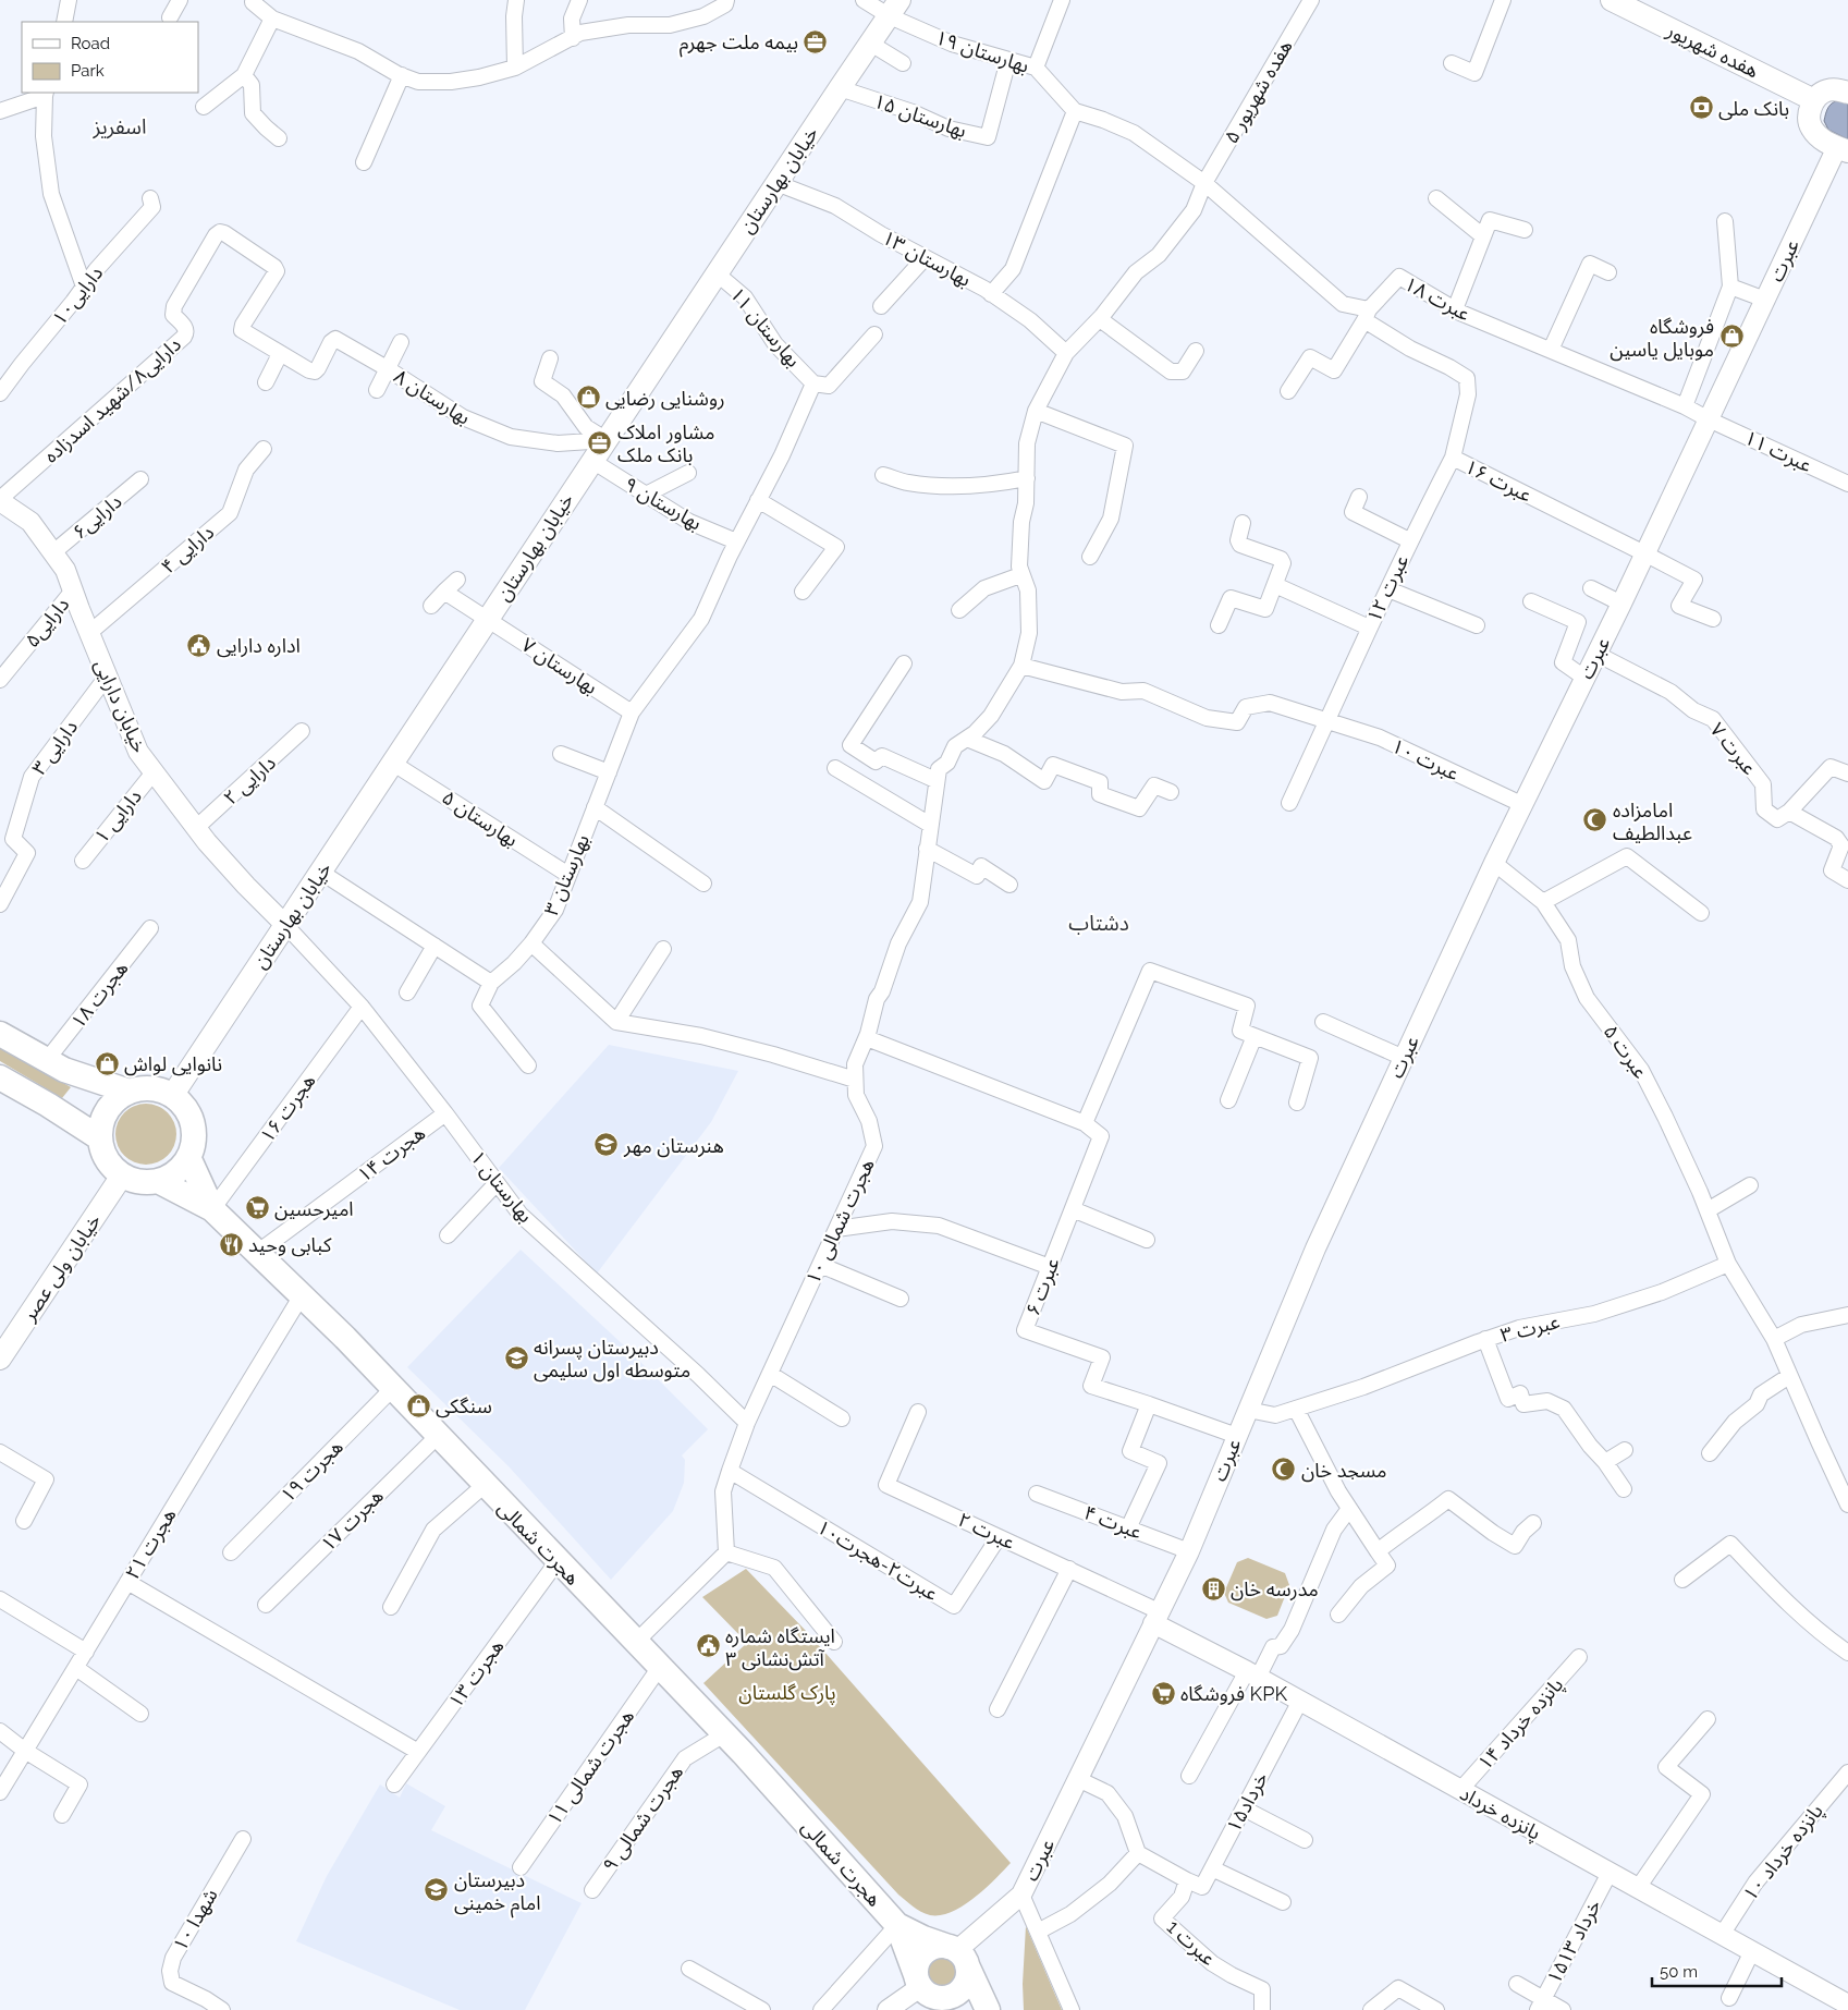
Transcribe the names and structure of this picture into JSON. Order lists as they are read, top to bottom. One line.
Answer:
{"streets":{"main road":["هفده شهریور","خیابان بهارستان","خیابان ولی عصر","هجرت شمالی"],"street":["بهارستان ۱۹","هفده شهریور ۵","بهارستان ۱۵","بهارستان ۱۳","عبرت","دارایی۱۰","عبرت ۱۸","بهارستان ۱۱","بهارستان ۸","دارایی۸/شهید اسدزاده","عبرت ۱۱","عبرت ۱۶","بهارستان ۹","دارایی۶","دارایی ۴","عبرت ۱۲","دارایی۵","بهارستان ۷","خیابان دارایی","دارایی ۳","عبرت ۷","عبرت ۱۰","دارایی ۲","دارایی ۱","بهارستان ۵","بهارستان ۳","هجرت ۱۸","عبرت ۵","هجرت ۱۶","هجرت ۱۴","بهارستان ۱","هجرت شمالی ۱۰","عبرت ۶","عبرت ۳","هجرت ۱۹","هجرت ۱۷","عبرت ۴","عبرت ۲","هجرت ۲۱","عبرت۲-هجرت۱۰","هجرت ۱۳","پانزده خرداد ۱۴","هجرت شمالی ۱۱","۱۵خرداد","پانزده خرداد","هجرت شمالی ۹","پانزده خرداد ۱۰","شهدا ۱۰","۱۵خرداد ۱۳","عبرت 1"]},"crossings":[["بهارستان ۱۹","بهارستان ۱۵"],["بهارستان ۱۹","خیابان بهارستان"],["هفده شهریور ۵","بهارستان ۱۳"],["هفده شهریور ۵","هجرت شمالی ۱۰"],["بهارستان ۱۵","خیابان بهارستان"],["خیابان بهارستان","بهارستان ۱۳"],["خیابان بهارستان","بهارستان ۱۱"],["خیابان بهارستان","بهارستان ۸"],["خیابان بهارستان","بهارستان ۹"],["خیابان بهارستان","بهارستان ۷"],["خیابان بهارستان","خیابان دارایی"],["خیابان بهارستان","بهارستان ۵"],["خیابان بهارستان","بهارستان ۱"],["خیابان بهارستان","خیابان ولی عصر"],["خیابان بهارستان","هجرت شمالی"],["عبرت","عبرت ۱۸"],["عبرت","عبرت ۱۱"],["عبرت","عبرت ۱۶"],["عبرت","عبرت ۷"],["عبرت","عبرت ۱۰"],["عبرت","عبرت ۵"],["عبرت","عبرت ۶"],["عبرت","عبرت ۳"],["عبرت","عبرت ۴"],["عبرت","عبرت ۲"],["عبرت","پانزده خرداد"],["عبرت ۱۸","عبرت ۱۱"],["عبرت ۱۸","عبرت ۱۶"],["بهارستان ۱۱","بهارستان ۹"],["بهارستان ۱۱","بهارستان ۳"],["بهارستان ۸","دارایی۸/شهید اسدزاده"],["دارایی۸/شهید اسدزاده","خیابان دارایی"],["عبرت ۱۶","عبرت ۱۲"],["بهارستان ۹","بهارستان ۳"],["دارایی۶","خیابان دارایی"],["دارایی ۴","خیابان دارایی"],["عبرت ۱۲","عبرت ۱۰"],["دارایی۵","خیابان دارایی"],["بهارستان ۷","بهارستان ۳"],["خیابان دارایی","دارایی ۳"],["خیابان دارایی","دارایی ۲"],["خیابان دارایی","دارایی ۱"],["خیابان دارایی","بهارستان ۱"],["عبرت ۱۰","هجرت شمالی ۱۰"],["بهارستان ۵","بهارستان ۳"],["عبرت ۵","عبرت ۳"],["هجرت ۱۶","بهارستان ۱"],["هجرت ۱۶","هجرت شمالی"],["هجرت ۱۴","بهارستان ۱"],["هجرت ۱۴","هجرت شمالی"],["بهارستان ۱","هجرت شمالی ۱۰"],["هجرت شمالی ۱۰","عبرت۲-هجرت۱۰"],["خیابان ولی عصر","هجرت شمالی"],["هجرت ۱۹","هجرت شمالی"],["هجرت ۱۷","هجرت شمالی"],["عبرت ۲","عبرت۲-هجرت۱۰"],["عبرت ۲","پانزده خرداد"],["هجرت شمالی","هجرت ۲۱"],["هجرت شمالی","هجرت ۱۳"],["هجرت شمالی","هجرت شمالی ۱۱"],["هجرت شمالی","هجرت شمالی ۹"],["پانزده خرداد ۱۴","پانزده خرداد"],["۱۵خرداد","پانزده خرداد"],["۱۵خرداد","عبرت 1"],["پانزده خرداد","پانزده خرداد ۱۰"],["پانزده خرداد","۱۵خرداد ۱۳"]],"districts":["اسفریز","دشتاب"],"parks":["پارک گلستان"],"places":{"office":["بیمه ملت جهرم","مشاور املاک بانک ملک"],"bank":["بانک ملی"],"shop":["فروشگاه موبایل یاسین","روشنایی رضایی","نانوایی لواش","سنگکی"],"public building":["اداره دارایی","ایستگاه شماره ۳ آتش‌نشانی"],"mosque":["امامزاده عبدالطیف","مسجد خان"],"school or university":["هنرستان مهر","دبیرستان پسرانه متوسطه اول سلیمی","دبیرستان امام خمینی"],"supermarket":["امیرحسین","فروشگاه KPK"],"restaurant":["کبابی وحید"],"building":["مدرسه خان"]},"legend":["Road","Park"],"scale_bar":"50 m"}
